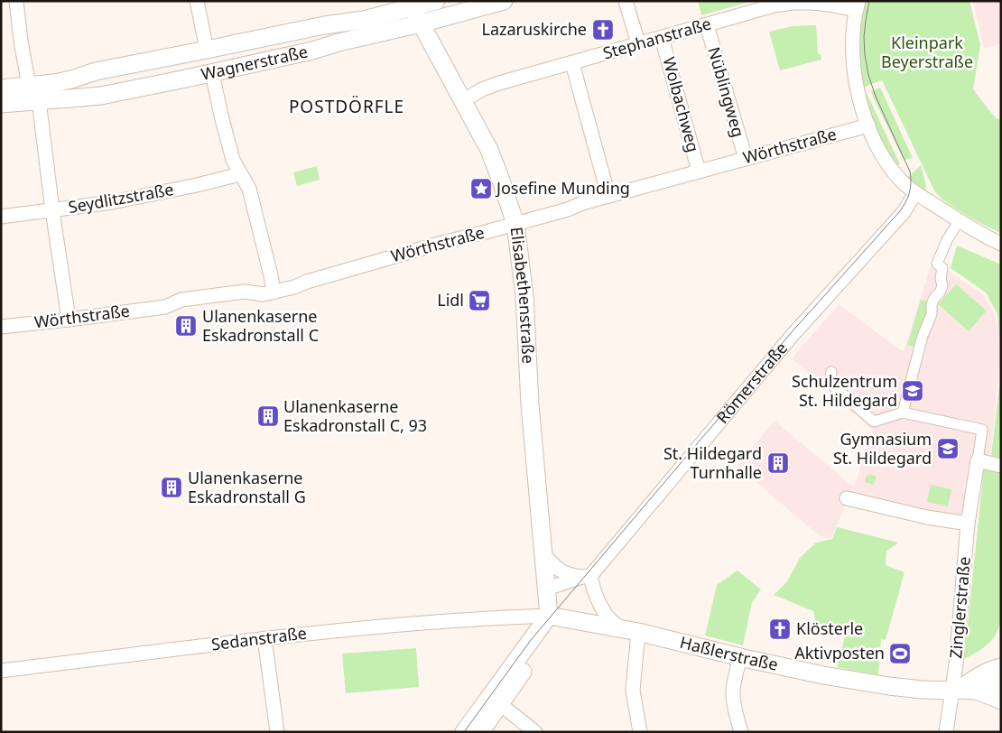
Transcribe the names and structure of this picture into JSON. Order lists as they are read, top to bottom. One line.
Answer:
{"streets":{"street":["Stephanstraße","Wagnerstraße","Nüblingweg","Wolbachweg","Wörthstraße","Seydlitzstraße","Elisabethenstraße","Römerstraße","Zinglerstraße","Sedanstraße","Haßlerstraße"]},"crossings":[["Stephanstraße","Nüblingweg"],["Stephanstraße","Wolbachweg"],["Stephanstraße","Elisabethenstraße"],["Wagnerstraße","Elisabethenstraße"],["Nüblingweg","Wörthstraße"],["Wolbachweg","Wörthstraße"],["Wörthstraße","Elisabethenstraße"],["Elisabethenstraße","Sedanstraße"],["Elisabethenstraße","Haßlerstraße"],["Zinglerstraße","Haßlerstraße"],["Sedanstraße","Haßlerstraße"]],"districts":["POSTDÖRFLE"],"parks":["Kleinpark Beyerstraße"],"places":{"church":["Lazaruskirche","Klösterle"],"place":["Josefine Munding"],"supermarket":["Lidl"],"building":["Ulanenkaserne Eskadronstall C","Ulanenkaserne Eskadronstall C, 93","St. Hildegard Turnhalle","Ulanenkaserne Eskadronstall G"],"school or university":["Schulzentrum St. Hildegard","Gymnasium St. Hildegard"],"sports":["Aktivposten"]}}
